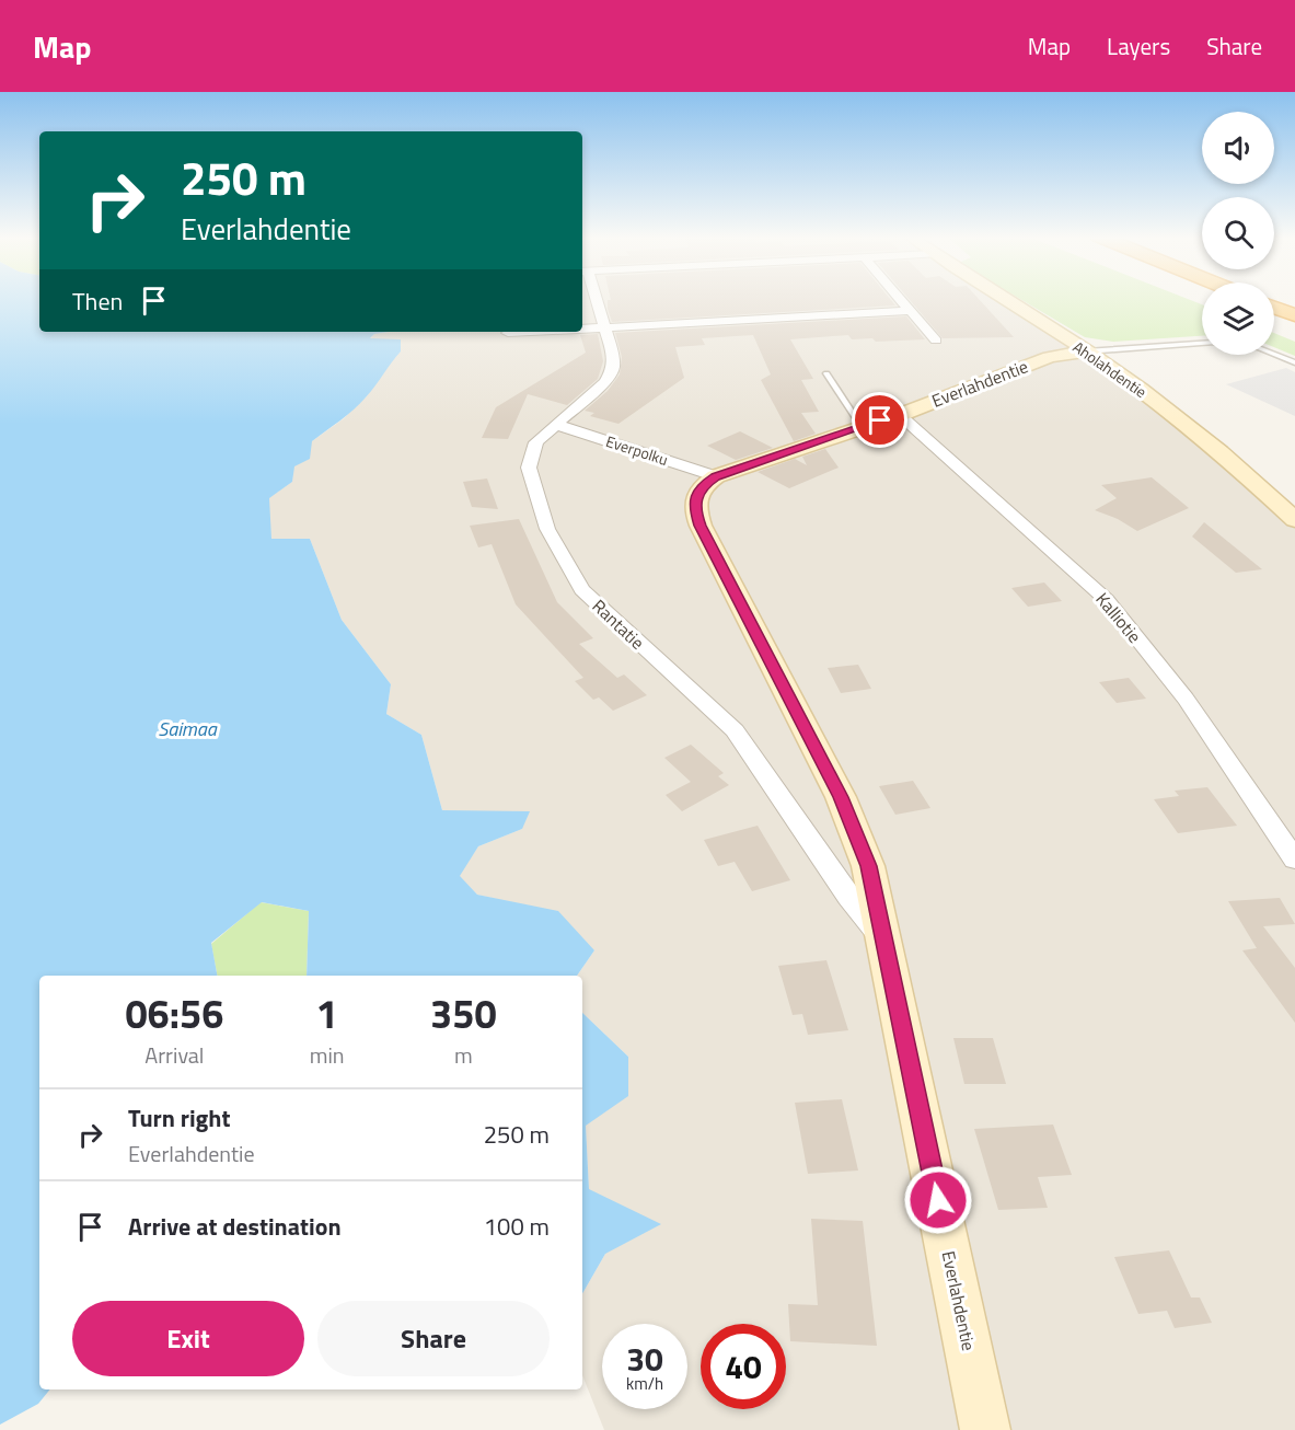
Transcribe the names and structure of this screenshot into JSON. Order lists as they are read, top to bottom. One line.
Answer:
{"streets":{"street":["Aholahdentie","Everlahdentie","Everpolku","Kalliotie","Rantatie"]},"crossings":[["Aholahdentie","Everlahdentie"],["Everlahdentie","Everpolku"],["Everlahdentie","Kalliotie"],["Everlahdentie","Rantatie"],["Everpolku","Rantatie"]],"water":["Saimaa"],"page":{"header":"Map","nav":["Map","Layers","Share"],"turn":["250 m","Everlahdentie"],"then":"Then","eta":["06:56","Arrival","1","min","350","m"],"list":[{"name":"Turn right","note":"Everlahdentie","value":"250 m"},{"name":"Arrive at destination","value":"100 m"}],"buttons":["Exit","Share"],"speed":"30 km/h","limit":"40"}}
